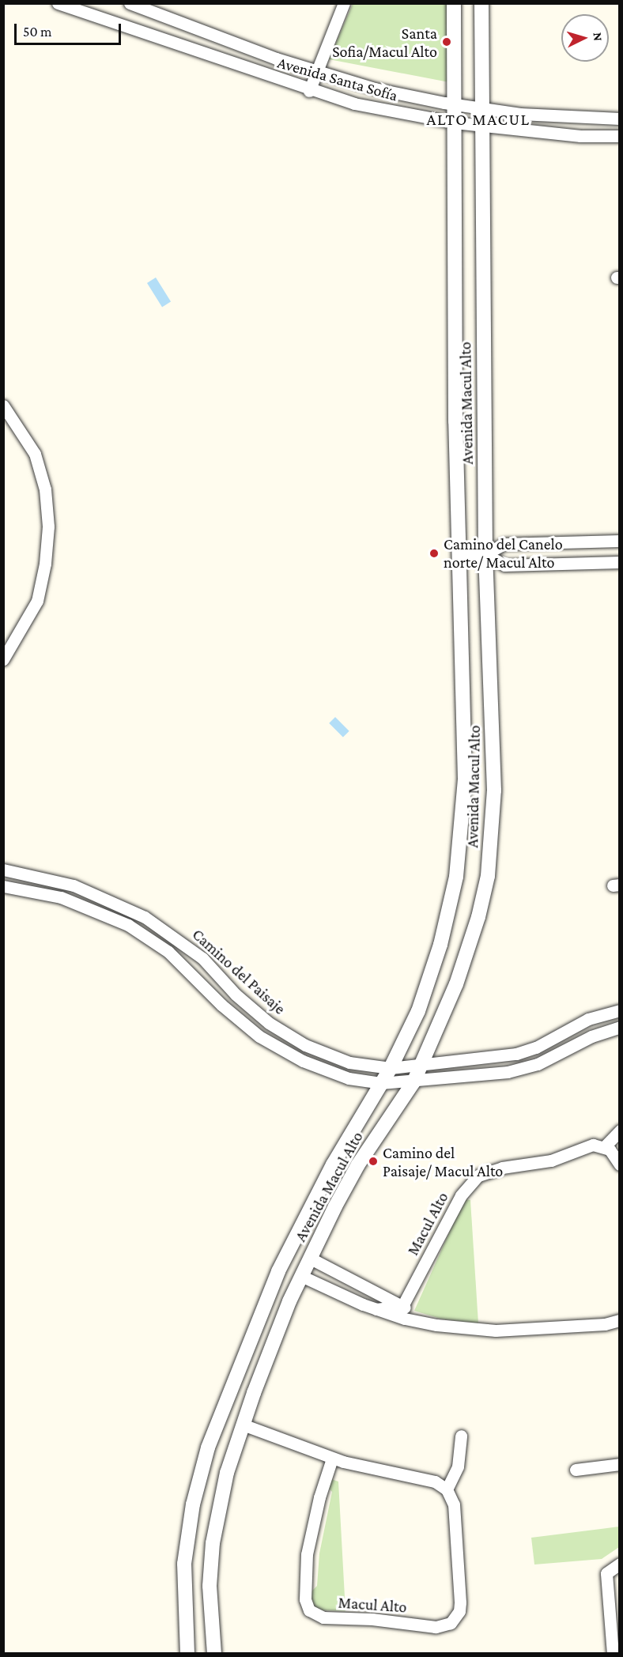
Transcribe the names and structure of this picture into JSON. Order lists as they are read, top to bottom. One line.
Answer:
{"streets":{"street":["Avenida Santa Sofía","Avenida Macul Alto","Camino del Paisaje","Macul Alto"]},"crossings":[["Avenida Santa Sofía","Avenida Macul Alto"],["Avenida Macul Alto","Camino del Paisaje"]],"districts":["ALTO MACUL"],"places":["Santa Sofia/Macul Alto","Camino del Canelo norte/ Macul Alto","Camino del Paisaje/ Macul Alto"],"scale_bar":"50 m","north":"right"}
